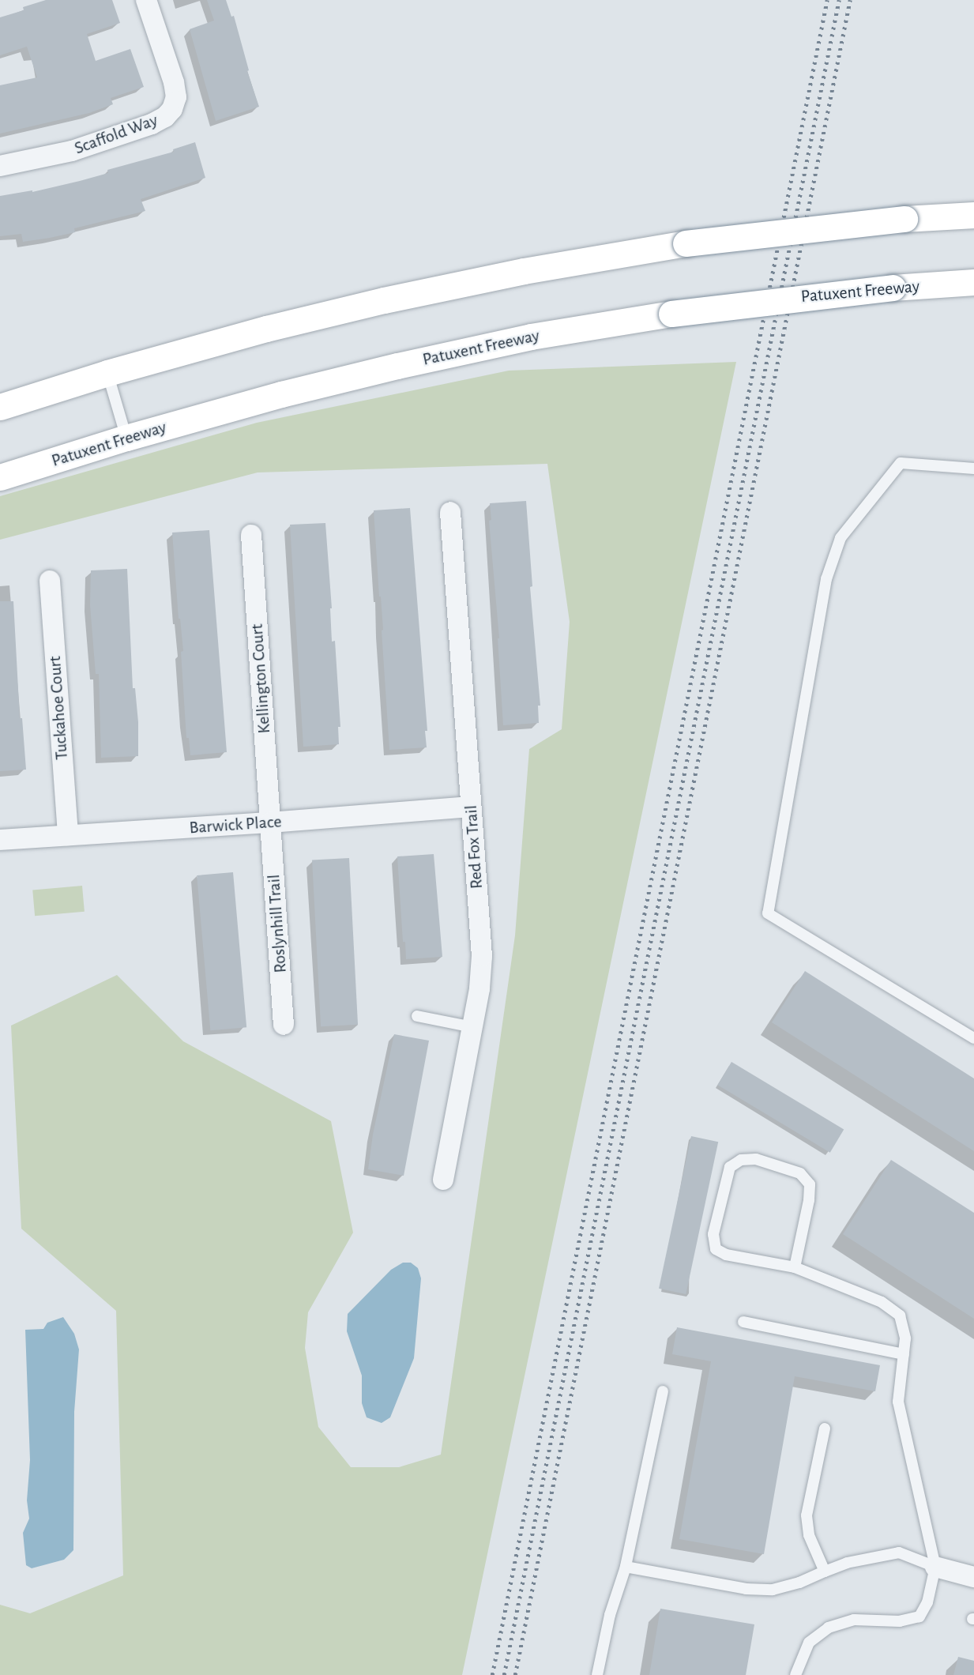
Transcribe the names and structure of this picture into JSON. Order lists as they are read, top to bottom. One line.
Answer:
{"streets":{"highway":["Patuxent Freeway"],"street":["Scaffold Way","Kellington Court","Tuckahoe Court","Barwick Place","Red Fox Trail","Roslynhill Trail"]},"crossings":[["Kellington Court","Barwick Place"],["Kellington Court","Roslynhill Trail"],["Tuckahoe Court","Barwick Place"],["Barwick Place","Red Fox Trail"],["Barwick Place","Roslynhill Trail"]]}
